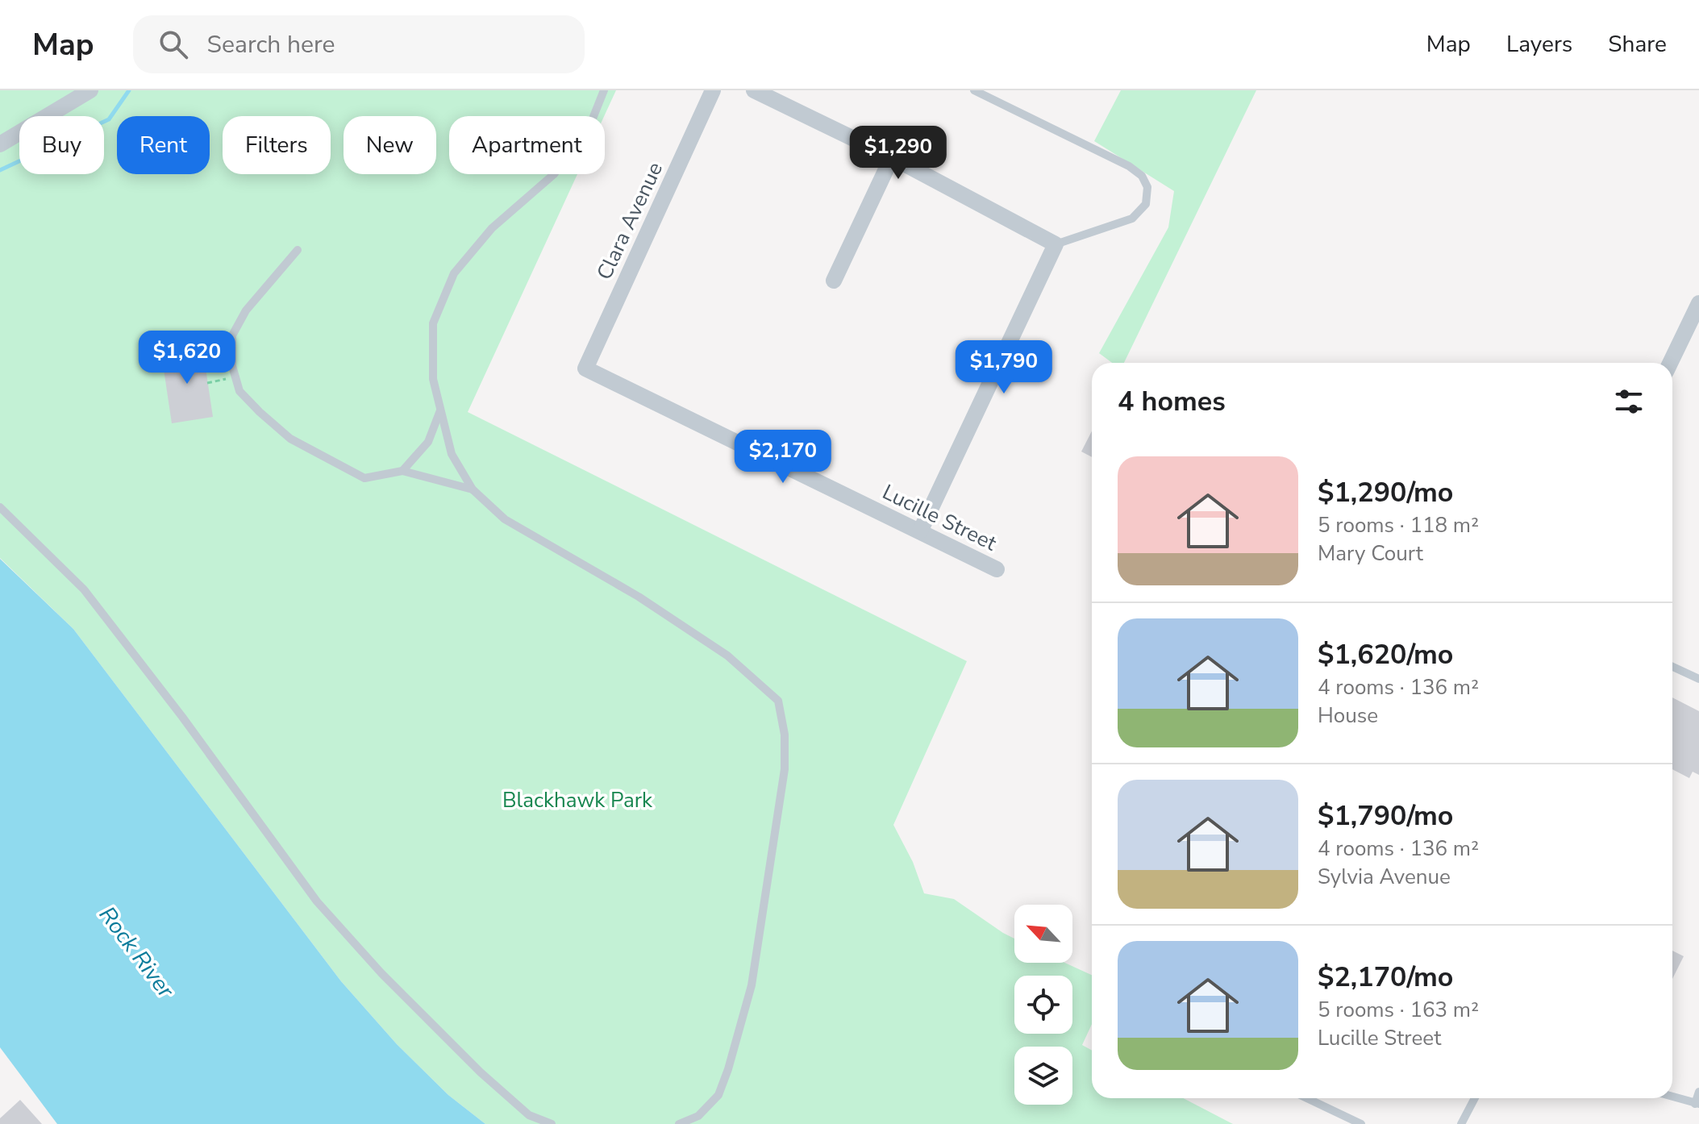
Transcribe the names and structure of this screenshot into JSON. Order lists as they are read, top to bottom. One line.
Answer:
{"streets":{"street":["Clara Avenue","Lucille Street"]},"crossings":[["Clara Avenue","Lucille Street"]],"water":["Rock River"],"parks":["Blackhawk Park"],"north":"top left","page":{"header":"Map","search":"Search here","nav":["Map","Layers","Share"],"chip":["Buy","Rent","Filters","New","Apartment"],"price":["$1,290","$1,620","$1,790","$2,170"],"heading":"4 homes","list":[{"name":"$1,290/mo","note":"5 rooms · 118 m² · Mary Court"},{"name":"$1,620/mo","note":"4 rooms · 136 m² · House"},{"name":"$1,790/mo","note":"4 rooms · 136 m² · Sylvia Avenue"},{"name":"$2,170/mo","note":"5 rooms · 163 m² · Lucille Street"}]}}
